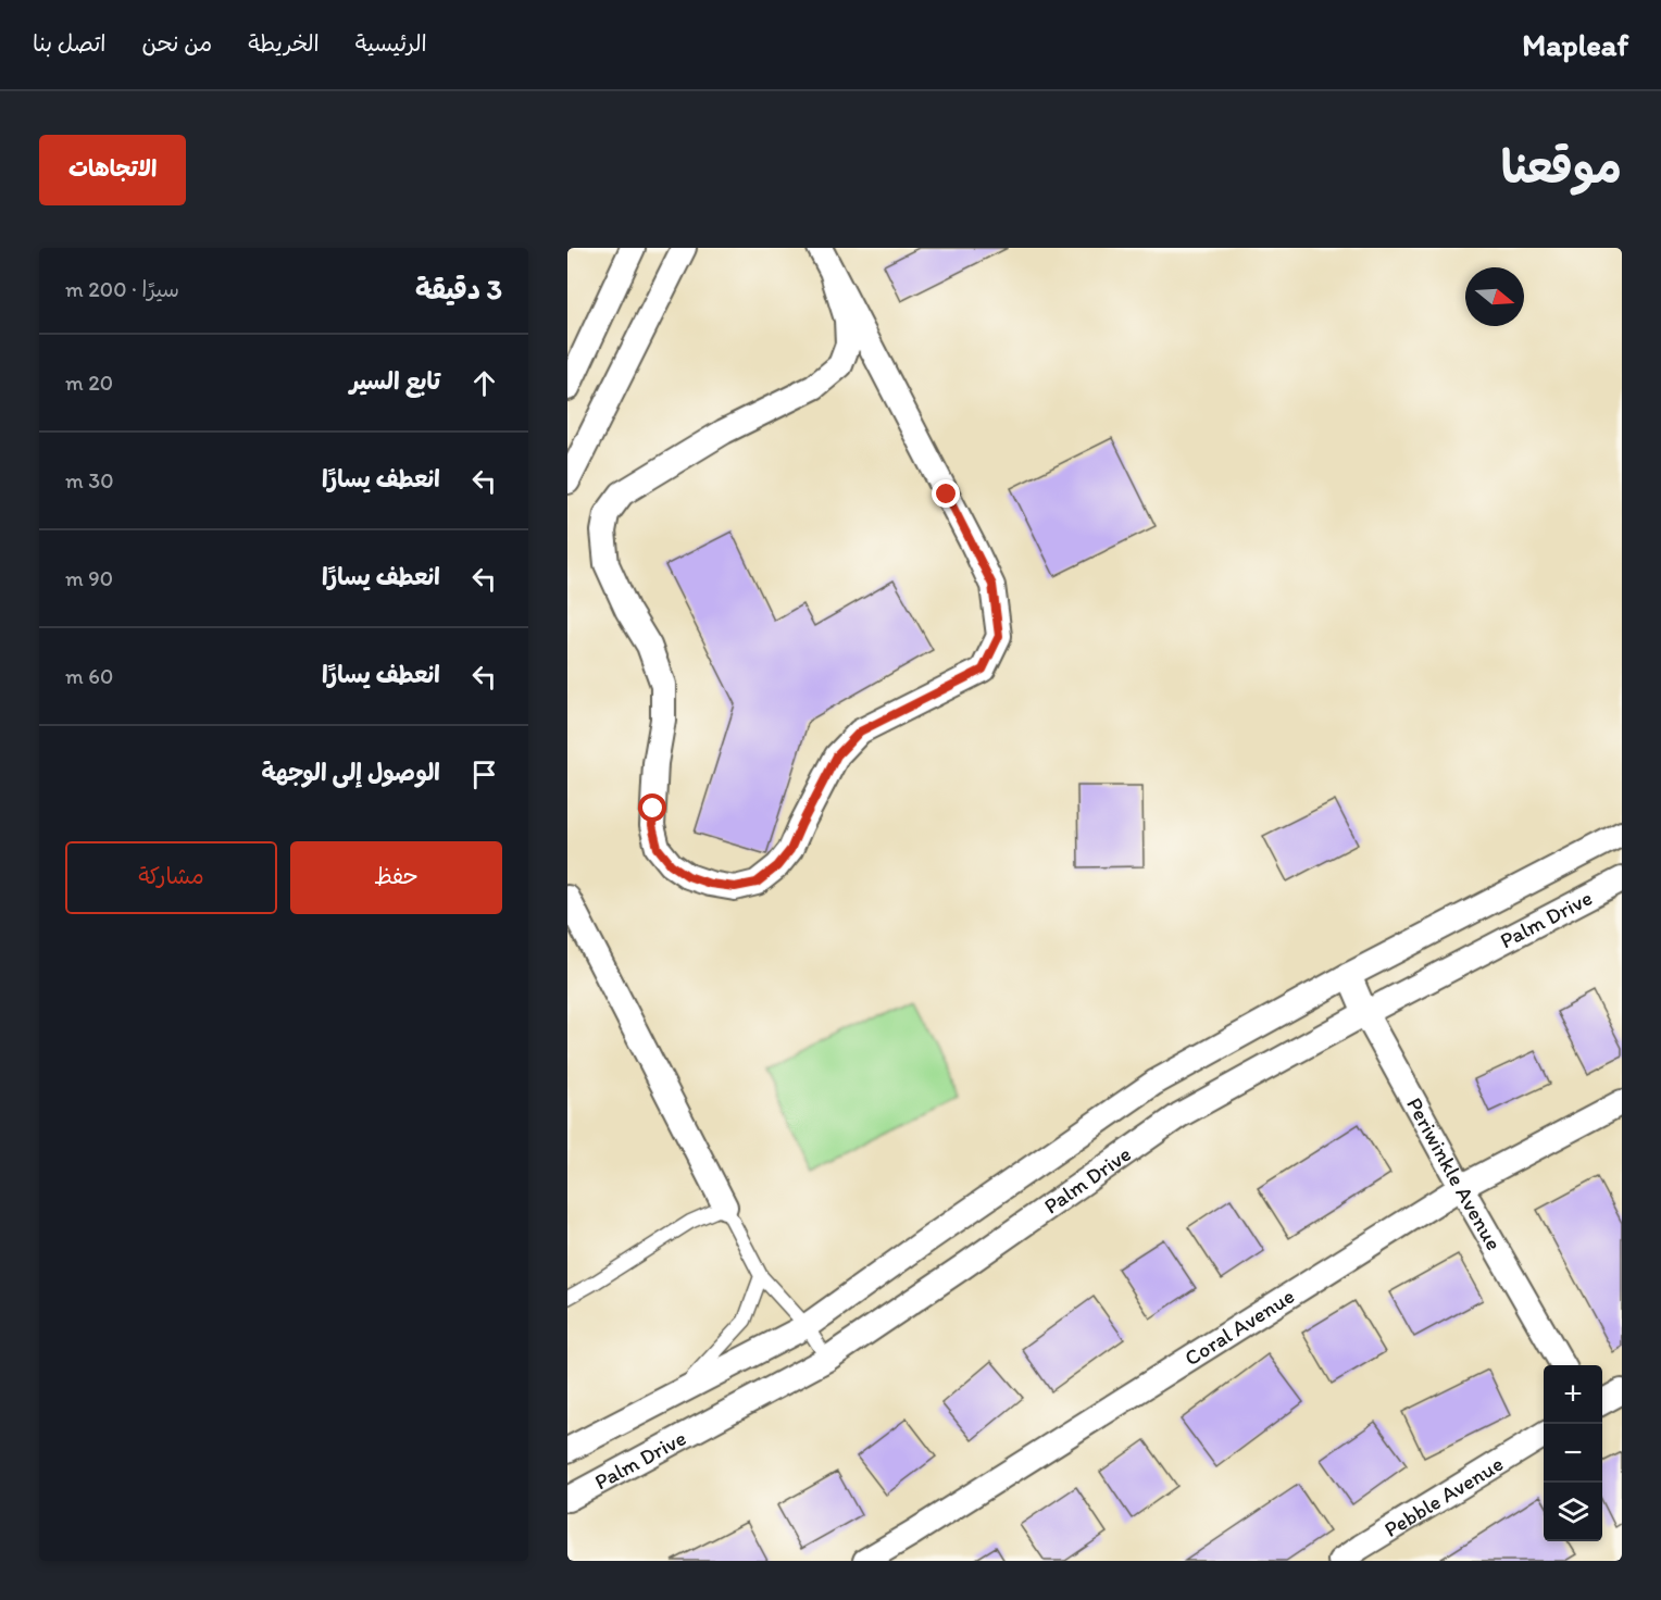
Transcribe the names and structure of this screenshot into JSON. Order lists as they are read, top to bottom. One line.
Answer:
{"streets":{"street":["Palm Drive","Periwinkle Avenue","Coral Avenue","Pebble Avenue"]},"crossings":[["Palm Drive","Periwinkle Avenue"],["Periwinkle Avenue","Coral Avenue"]],"north":"right","page":{"header":"Mapleaf","nav":["الرئيسية","الخريطة","من نحن","اتصل بنا"],"title":"موقعنا","buttons":["الاتجاهات",["حفظ","مشاركة"]],"heading":["3 دقيقة","سيرًا · 200 m"],"list":[["تابع السير","20 m"],["انعطف يسارًا","30 m"],["انعطف يسارًا","90 m"],["انعطف يسارًا","60 m"],"الوصول إلى الوجهة"],"map_buttons":["+","−"]}}
